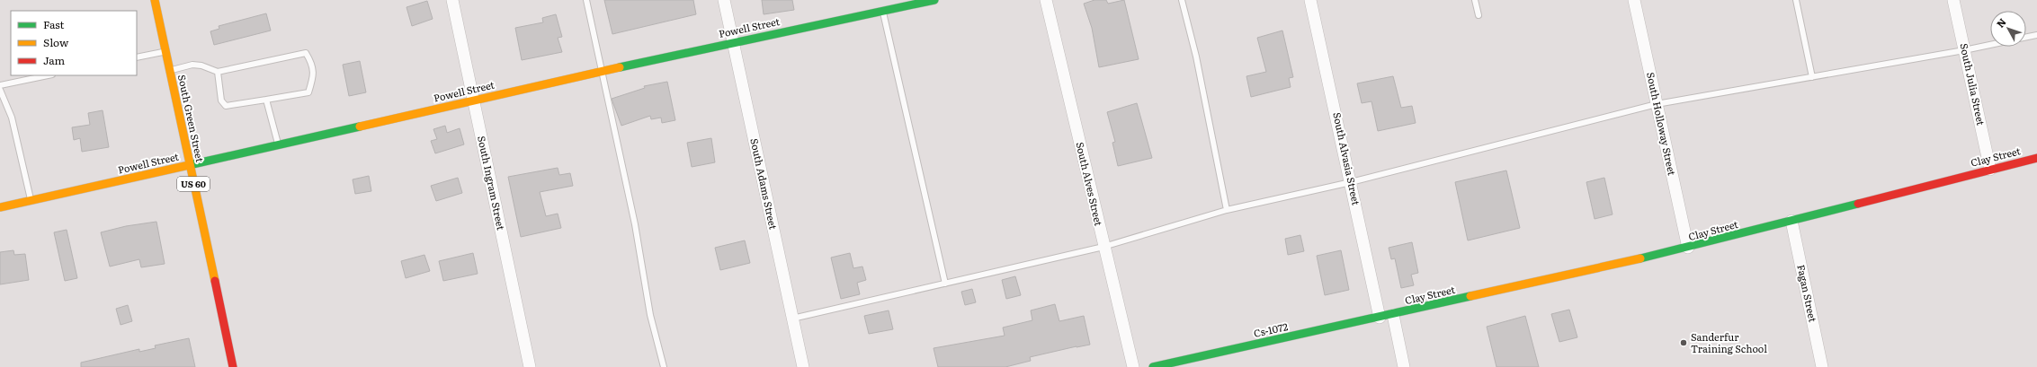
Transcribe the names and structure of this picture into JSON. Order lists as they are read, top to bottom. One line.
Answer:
{"streets":{"street":["Powell Street","South Julia Street","South Green Street","South Holloway Street","Clay Street","South Alvasia Street","South Ingram Street","US 60","South Adams Street","South Alves Street","Fagan Street","Cs-1072"]},"crossings":[["Powell Street","South Green Street"],["Powell Street","South Ingram Street"],["Powell Street","South Adams Street"],["South Julia Street","Clay Street"],["South Holloway Street","Clay Street"],["Clay Street","Fagan Street"],["Clay Street","Cs-1072"],["South Alvasia Street","Cs-1072"]],"places":["Sanderfur Training School"],"legend":["Fast","Slow","Jam"],"north":"top left"}
